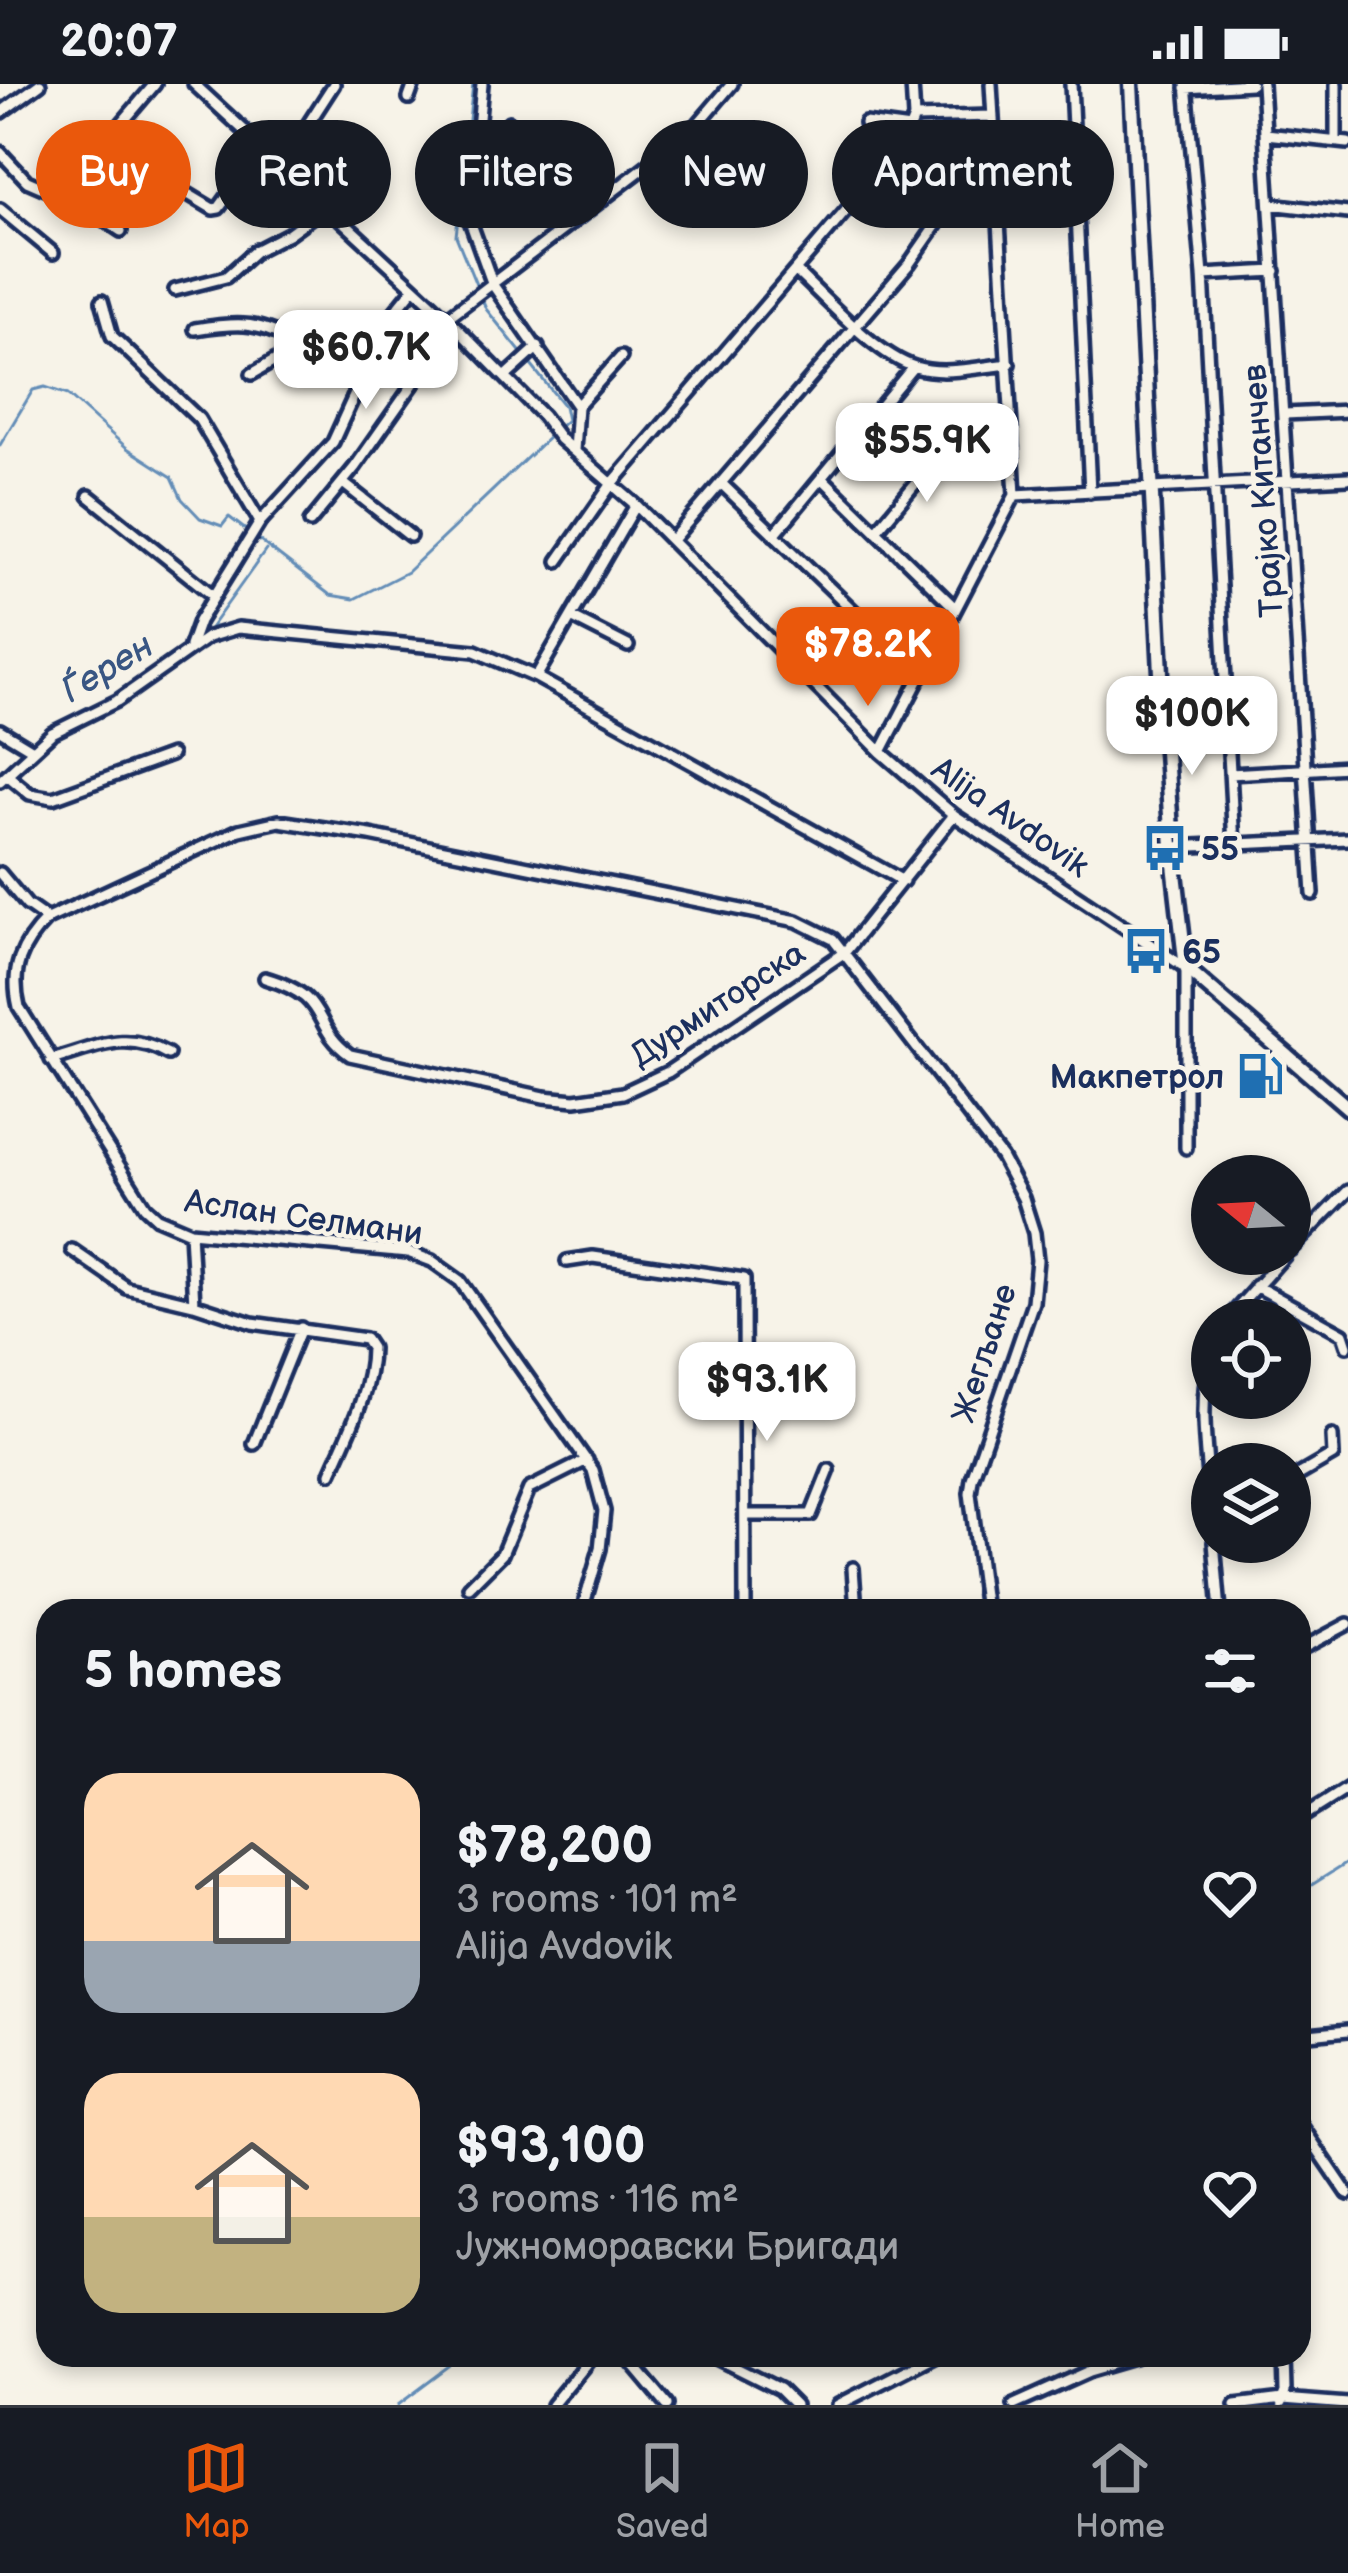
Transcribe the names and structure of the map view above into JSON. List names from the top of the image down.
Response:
{
  "streets": {
    "street": [
      "Трајко Китанчев",
      "Alija Avdovik",
      "Дурмиторска",
      "Аслан Селмани",
      "Жегљане"
    ]
  },
  "crossings": [
    ["Alija Avdovik", "Дурмиторска"],
    ["Дурмиторска", "Жегљане"]
  ],
  "water": ["Ѓерен"],
  "places": {
    "bus stop": ["55", "65"],
    "fuel station": ["Макпетрол"]
  },
  "north": "left",
  "page": {
    "status": "20:07",
    "chip": [
      "Buy",
      "Rent",
      "Filters",
      "New",
      "Apartment"
    ],
    "price": [
      "$60.7K",
      "$55.9K",
      "$78.2K",
      "$100K",
      "$93.1K"
    ],
    "heading": "5 homes",
    "list": [
      {
        "name": "$78,200",
        "note": "3 rooms · 101 m² · Alija Avdovik"
      },
      {
        "name": "$93,100",
        "note": "3 rooms · 116 m² · Јужноморавски Бригади"
      }
    ],
    "tabs": ["Map", "Saved", "Home"]
  }
}
